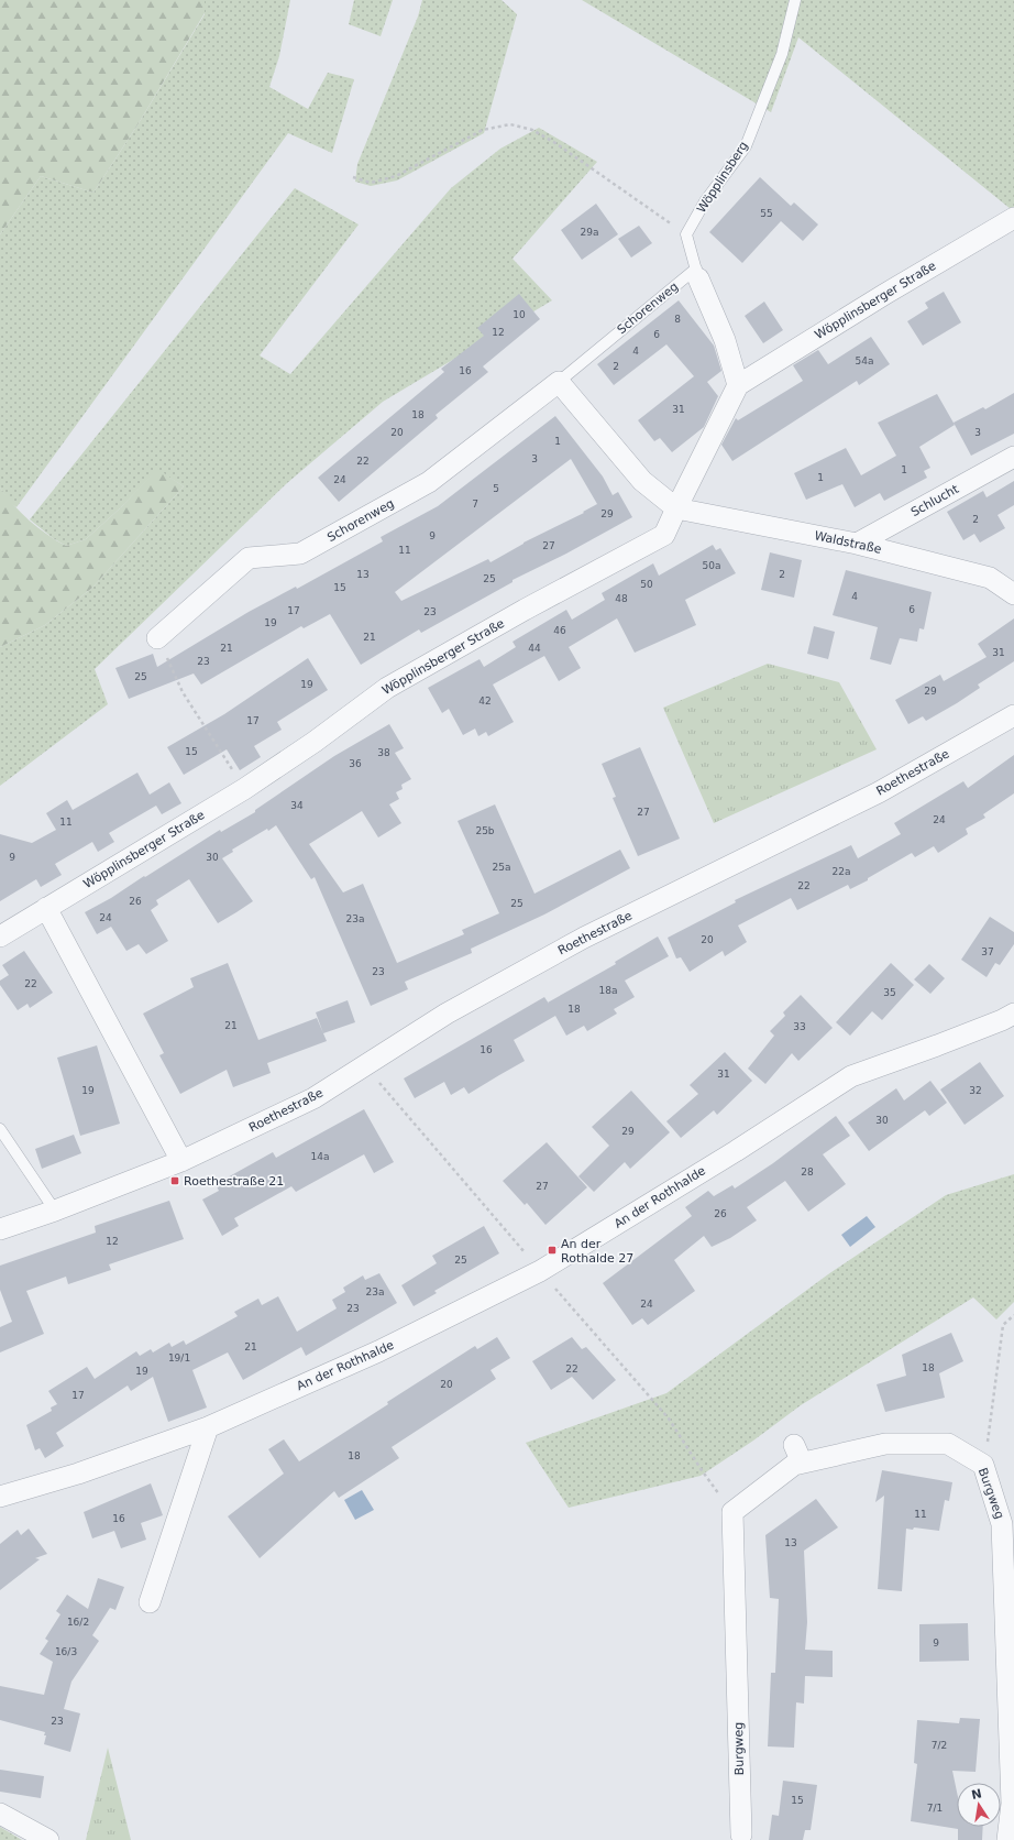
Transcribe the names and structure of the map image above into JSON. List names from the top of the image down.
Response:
{
  "streets": {
    "street": [
      "Wöpplinsberger Straße",
      "Schorenweg",
      "Schlucht",
      "Waldstraße",
      "Roethestraße",
      "An der Rothhalde",
      "Burgweg"
    ],
    "lane": ["Wöpplinsberg"]
  },
  "crossings": [
    ["Wöpplinsberger Straße", "Waldstraße"],
    ["Schlucht", "Waldstraße"]
  ],
  "places": {
    "transit": ["Roethestraße 21", "An der Rothalde 27"]
  },
  "house_numbers": [
    "55",
    "29a",
    "10",
    "8",
    "12",
    "6",
    "4",
    "54a",
    "2",
    "16",
    "31",
    "18",
    "20",
    "3",
    "1",
    "3",
    "22",
    "1",
    "1",
    "24",
    "5",
    "7",
    "29",
    "2",
    "9",
    "27",
    "11",
    "50a",
    "13",
    "2",
    "25",
    "50",
    "15",
    "4",
    "48",
    "6",
    "17",
    "23",
    "19",
    "46",
    "21",
    "21",
    "44",
    "31",
    "23",
    "25",
    "19",
    "29",
    "42",
    "17",
    "15",
    "38",
    "36",
    "34",
    "27",
    "24",
    "11",
    "25b",
    "9",
    "30",
    "25a",
    "22a",
    "22",
    "26",
    "25",
    "24",
    "23a",
    "20",
    "37",
    "23",
    "22",
    "18a",
    "35",
    "18",
    "21",
    "33",
    "16",
    "31",
    "19",
    "32",
    "30",
    "29",
    "14a",
    "28",
    "27",
    "26",
    "12",
    "25",
    "23a",
    "24",
    "23",
    "21",
    "19/1",
    "18",
    "22",
    "19",
    "20",
    "17",
    "18",
    "11",
    "16",
    "13",
    "16/2",
    "9",
    "16/3",
    "23",
    "7/2",
    "15",
    "7/1"
  ],
  "north": "top"
}
